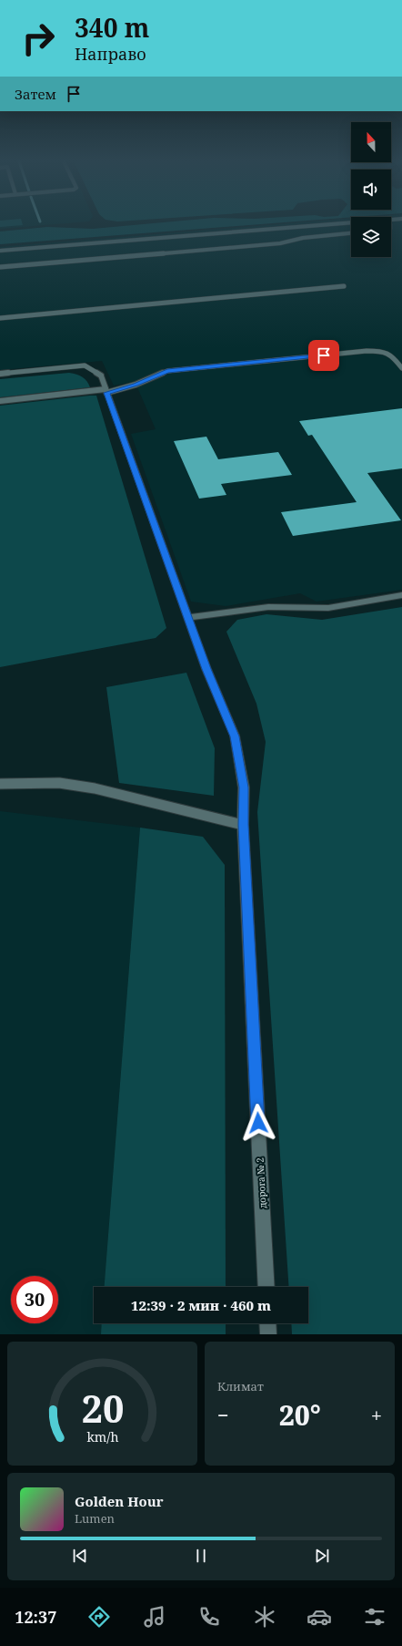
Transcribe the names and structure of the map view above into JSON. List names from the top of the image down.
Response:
{
  "streets": {
    "street": ["дорога № 2"]
  },
  "north": "top",
  "page": {
    "turn": ["340 m", "Направо"],
    "then": "Затем",
    "limit": "30",
    "trip": "12:39 · 2 мин · 460 m",
    "tile": "Климат",
    "heat": ["−", "20°", "+"],
    "song": ["Golden Hour", "Lumen"],
    "tabs": "12:37",
    "gauge": ["20", "km/h"]
  }
}
